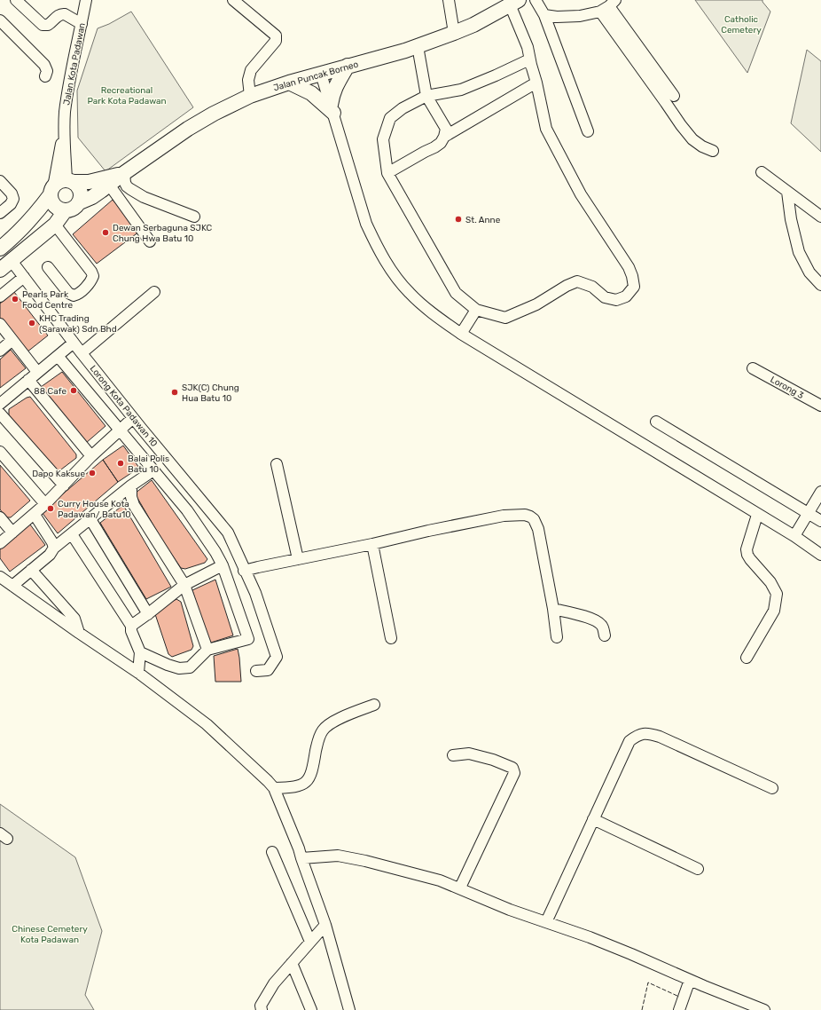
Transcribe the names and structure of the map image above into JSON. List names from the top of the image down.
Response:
{
  "streets": {
    "main road": ["Jalan Puncak Borneo"],
    "street": ["Jalan Kota Padawan", "Lorong 3", "Lorong Kota Padawan 10"]
  },
  "parks": ["Catholic Cemetery", "Recreational Park Kota Padawan", "Chinese Cemetery Kota Padawan"],
  "places": [
    "St. Anne",
    "Dewan Serbaguna SJKC Chung Hwa Batu 10",
    "Pearls Park Food Centre",
    "KHC Trading (Sarawak) Sdn Bhd",
    "88 Cafe",
    "SJK(C) Chung Hua Batu 10",
    "Balai Polis Batu 10",
    "Dapo Kaksue",
    "Curry House Kota Padawan/ Batu10"
  ]
}
